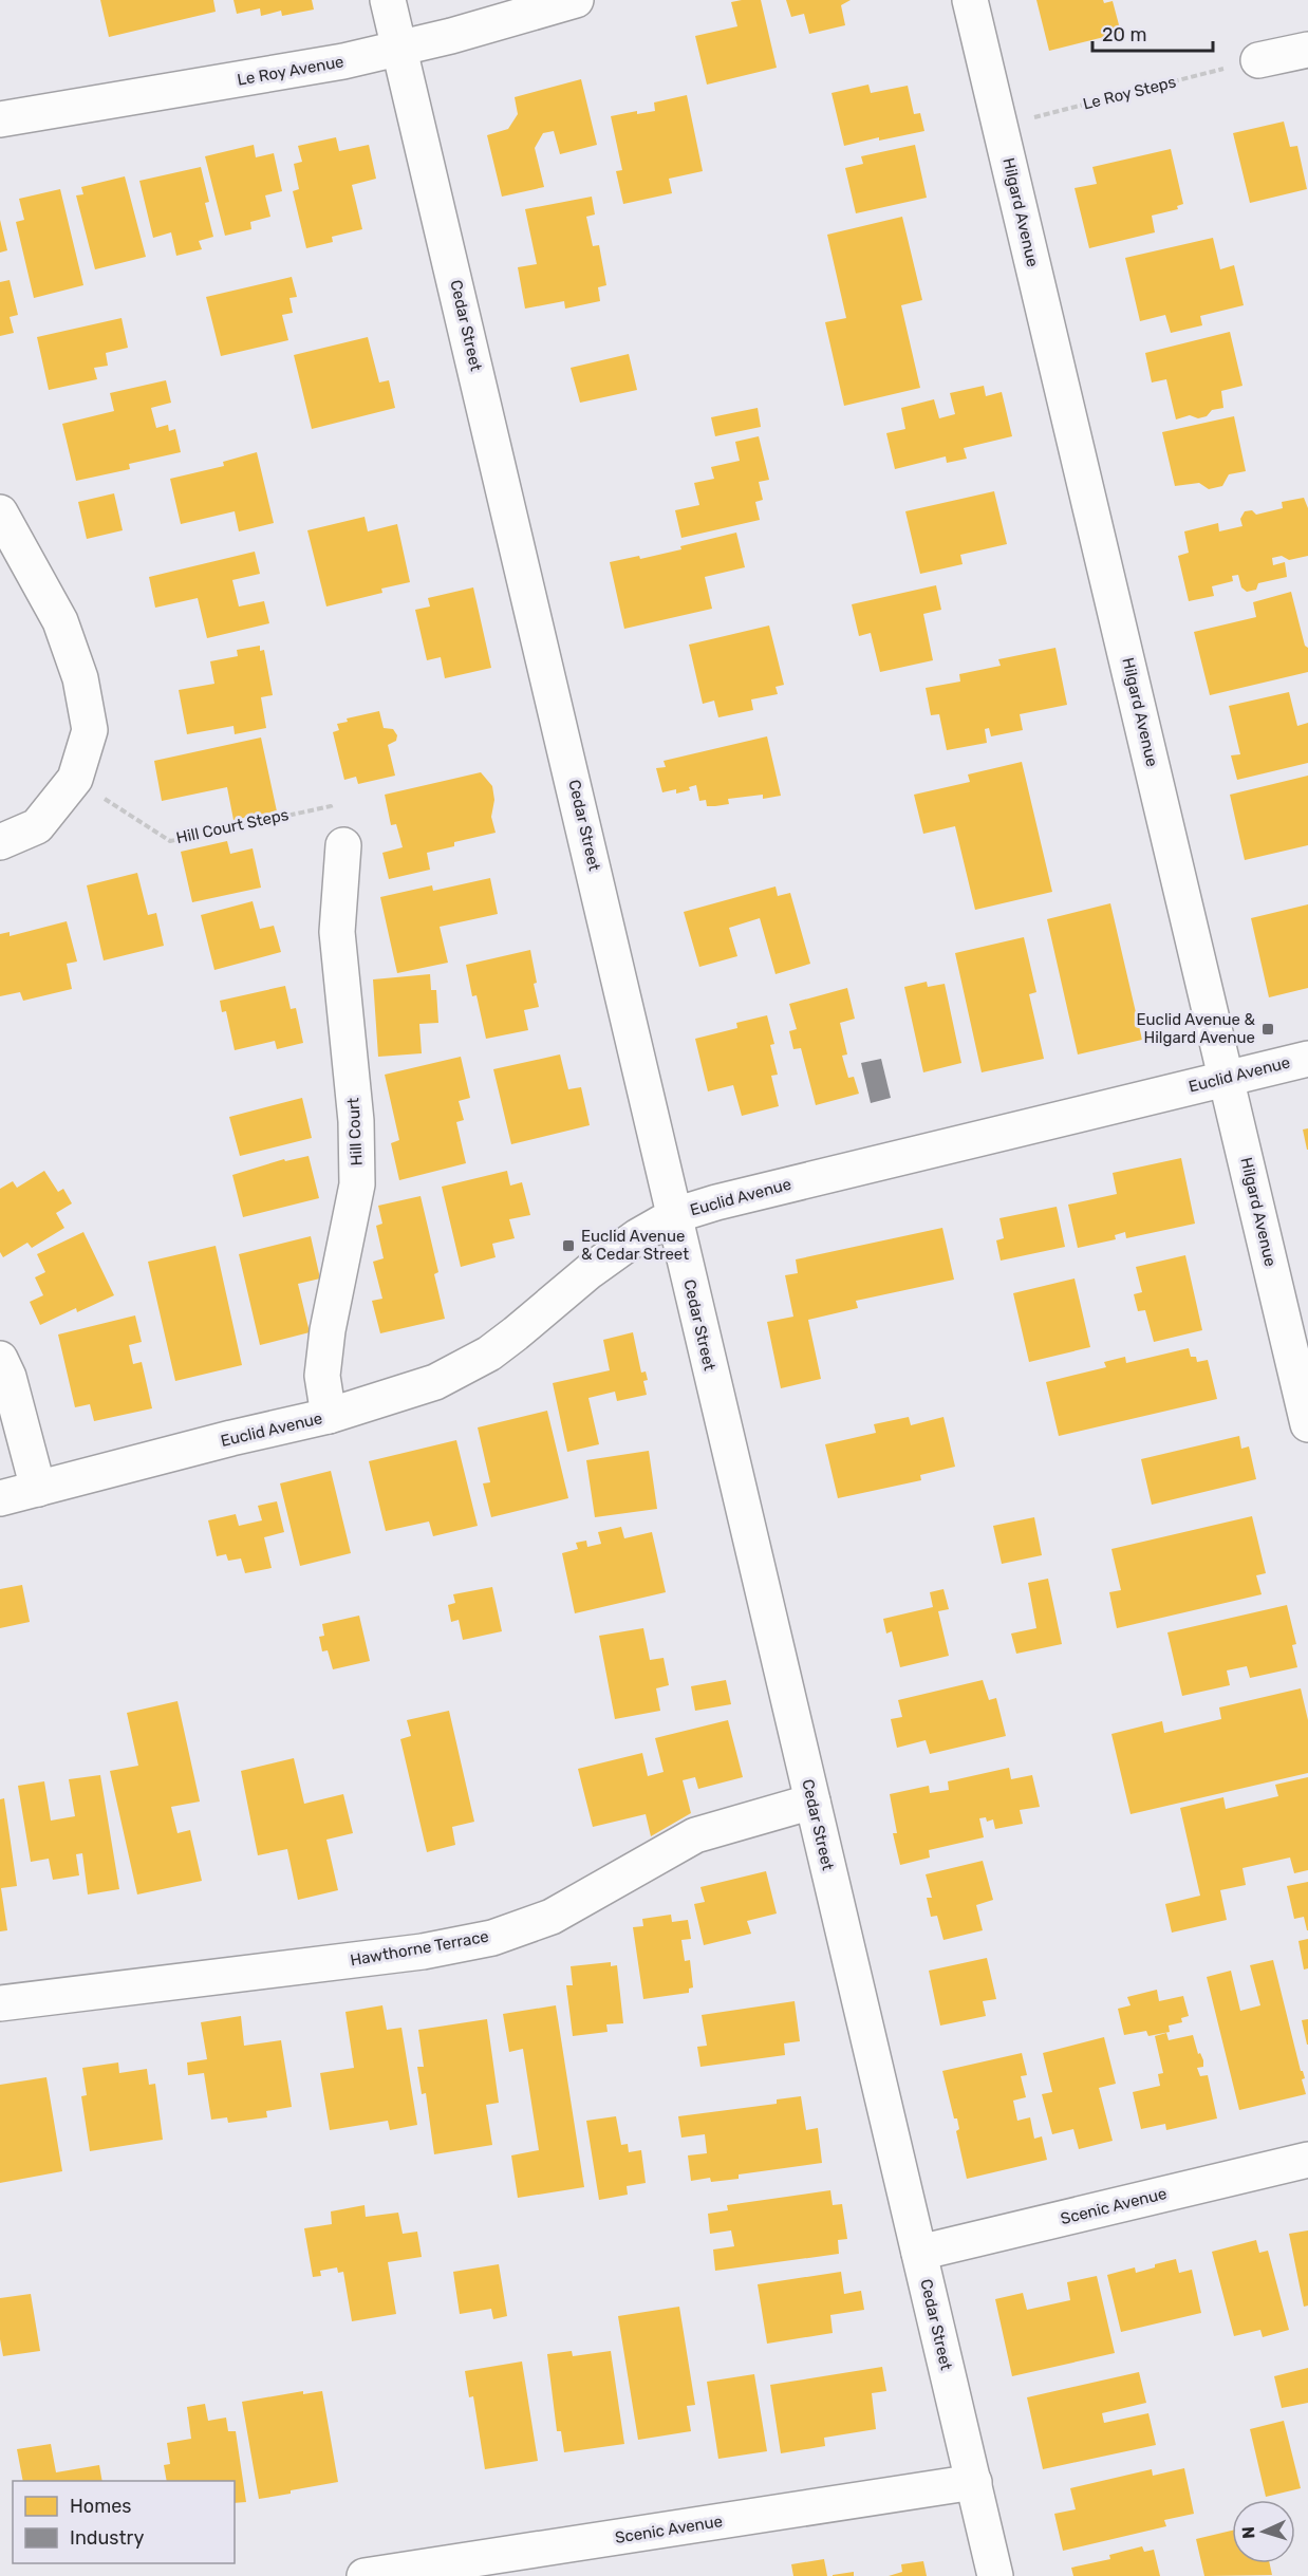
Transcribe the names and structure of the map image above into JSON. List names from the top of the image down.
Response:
{
  "streets": {
    "street": [
      "Le Roy Avenue",
      "Hilgard Avenue",
      "Cedar Street",
      "Euclid Avenue",
      "Hill Court",
      "Hawthorne Terrace",
      "Scenic Avenue"
    ],
    "path": ["Le Roy Steps", "Hill Court Steps"]
  },
  "crossings": [
    ["Le Roy Avenue", "Cedar Street"],
    ["Le Roy Steps", "Hilgard Avenue"],
    ["Hilgard Avenue", "Euclid Avenue"],
    ["Cedar Street", "Euclid Avenue"],
    ["Cedar Street", "Hawthorne Terrace"],
    ["Cedar Street", "Scenic Avenue"],
    ["Euclid Avenue", "Hill Court"]
  ],
  "places": {
    "transit": ["Euclid Avenue & Hilgard Avenue", "Euclid Avenue & Cedar Street"]
  },
  "legend": ["Homes", "Industry"],
  "scale_bar": "20 m",
  "north": "left"
}
